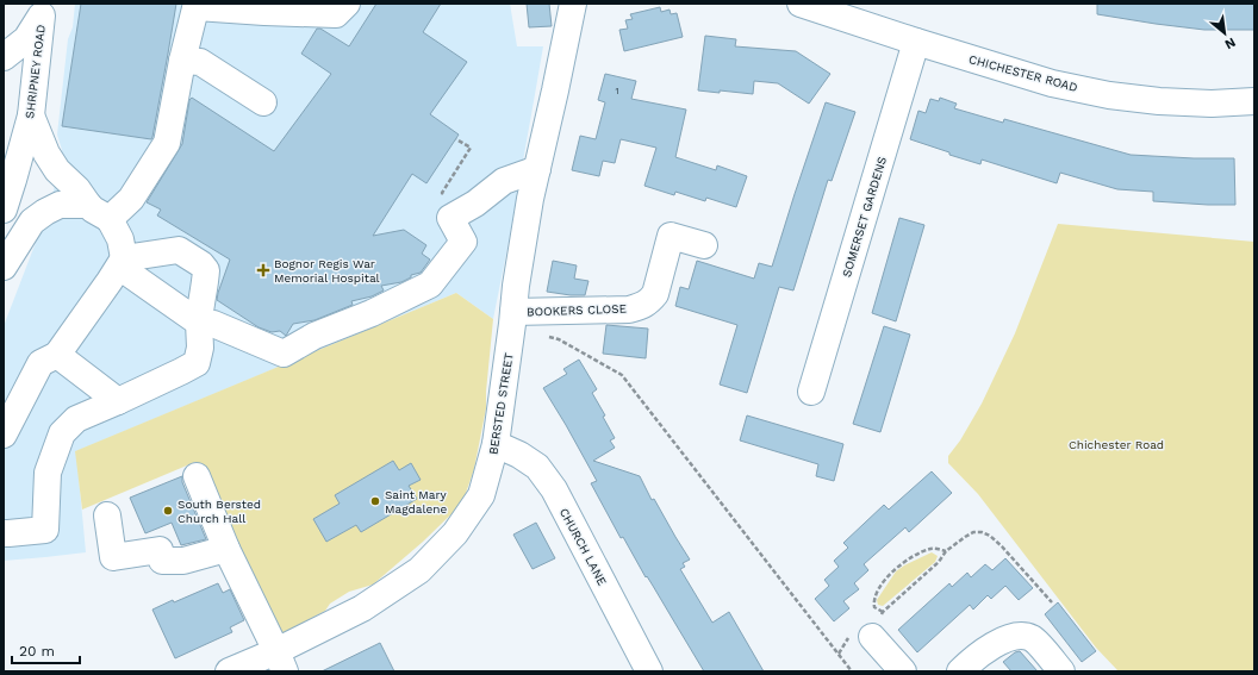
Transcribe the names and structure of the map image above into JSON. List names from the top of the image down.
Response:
{
  "streets": {
    "street": [
      "SHRIPNEY ROAD",
      "CHICHESTER ROAD",
      "SOMERSET GARDENS",
      "BOOKERS CLOSE",
      "BERSTED STREET",
      "CHURCH LANE"
    ]
  },
  "crossings": [
    ["CHICHESTER ROAD", "SOMERSET GARDENS"],
    ["BOOKERS CLOSE", "BERSTED STREET"],
    ["BERSTED STREET", "CHURCH LANE"]
  ],
  "parks": ["Chichester Road"],
  "places": {
    "health": ["Bognor Regis War Memorial Hospital"],
    "other": ["Saint Mary Magdalene", "South Bersted Church Hall"]
  },
  "house_numbers": ["1"],
  "scale_bar": "20 m",
  "north": "bottom right"
}
